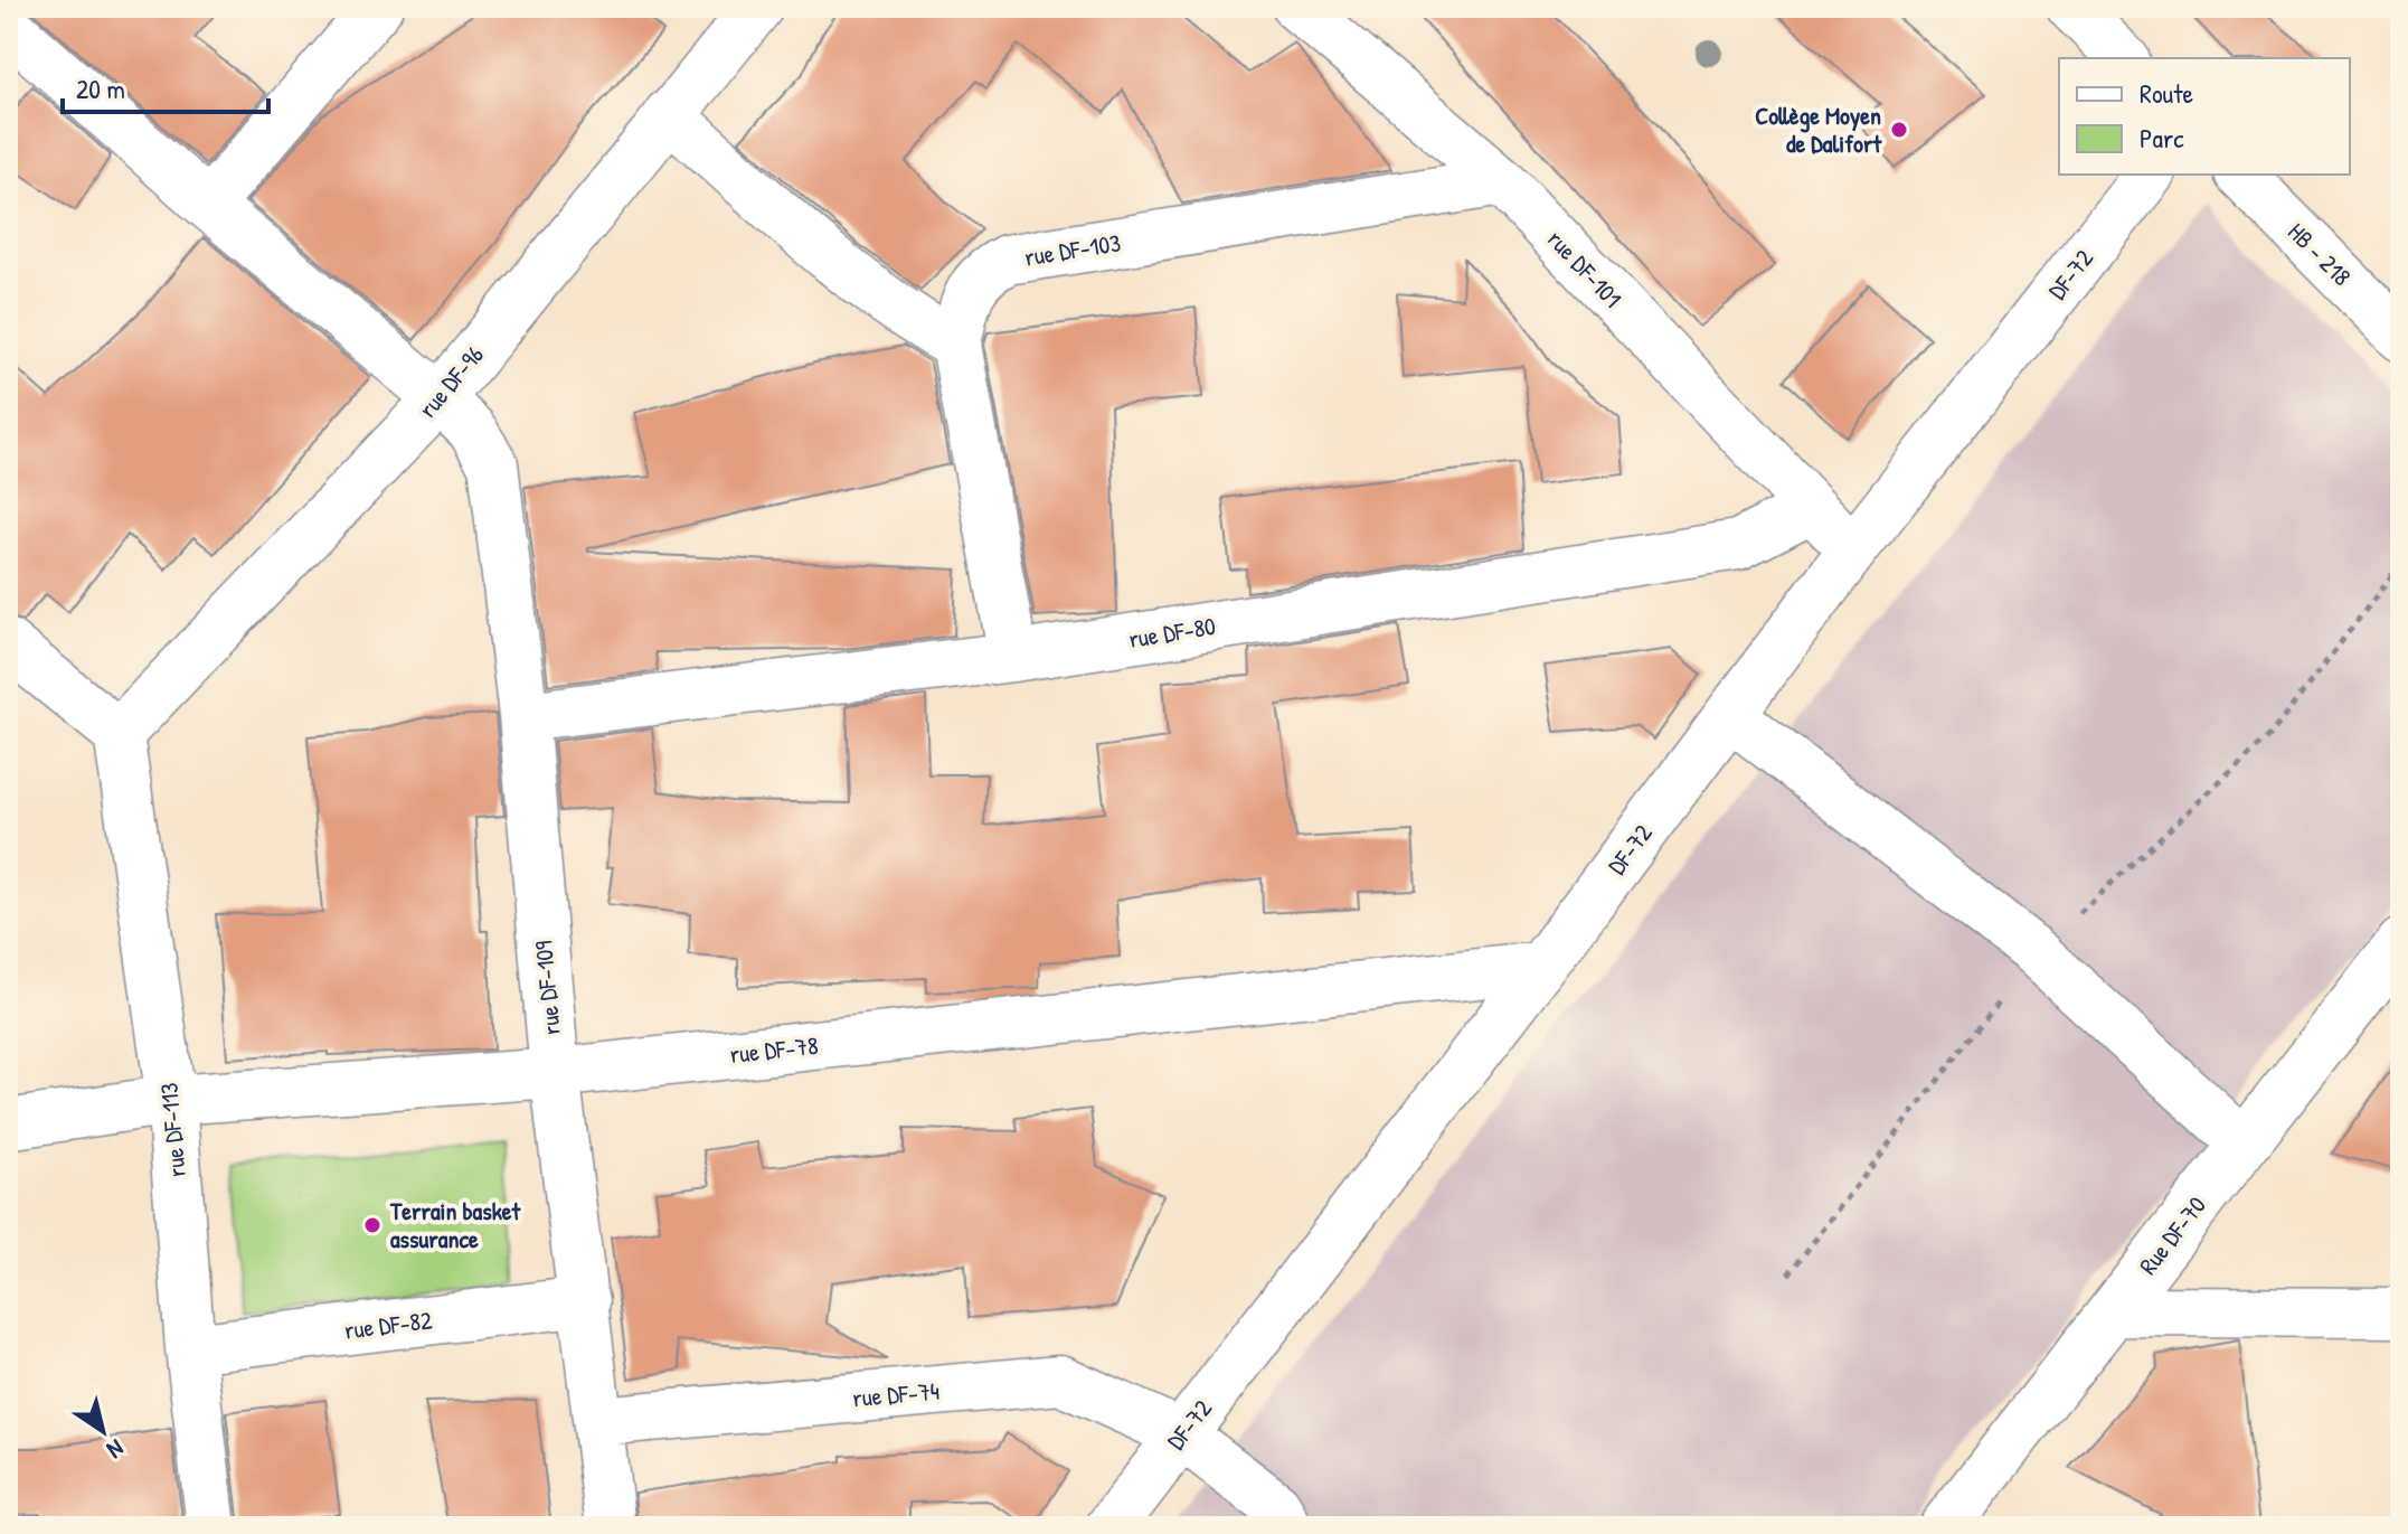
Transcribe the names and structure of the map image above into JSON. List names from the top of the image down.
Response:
{
  "streets": {
    "street": [
      "rue DF-103",
      "HB - 218",
      "rue DF-101",
      "DF-72",
      "rue DF-96",
      "rue DF-80",
      "rue DF-109",
      "rue DF-78",
      "rue DF-113",
      "Rue DF-70",
      "rue DF-82",
      "rue DF-74"
    ]
  },
  "crossings": [
    ["rue DF-103", "rue DF-101"],
    ["rue DF-103", "rue DF-80"],
    ["rue DF-101", "DF-72"],
    ["rue DF-101", "rue DF-80"],
    ["DF-72", "rue DF-78"],
    ["DF-72", "rue DF-74"],
    ["rue DF-96", "rue DF-109"],
    ["rue DF-96", "rue DF-113"],
    ["rue DF-80", "rue DF-109"],
    ["rue DF-109", "rue DF-78"],
    ["rue DF-109", "rue DF-82"],
    ["rue DF-109", "rue DF-74"],
    ["rue DF-78", "rue DF-113"],
    ["rue DF-113", "rue DF-82"]
  ],
  "places": ["Collège Moyen de Dalifort", "Terrain basket assurance"],
  "legend": ["Route", "Parc"],
  "scale_bar": "20 m",
  "north": "bottom right"
}
